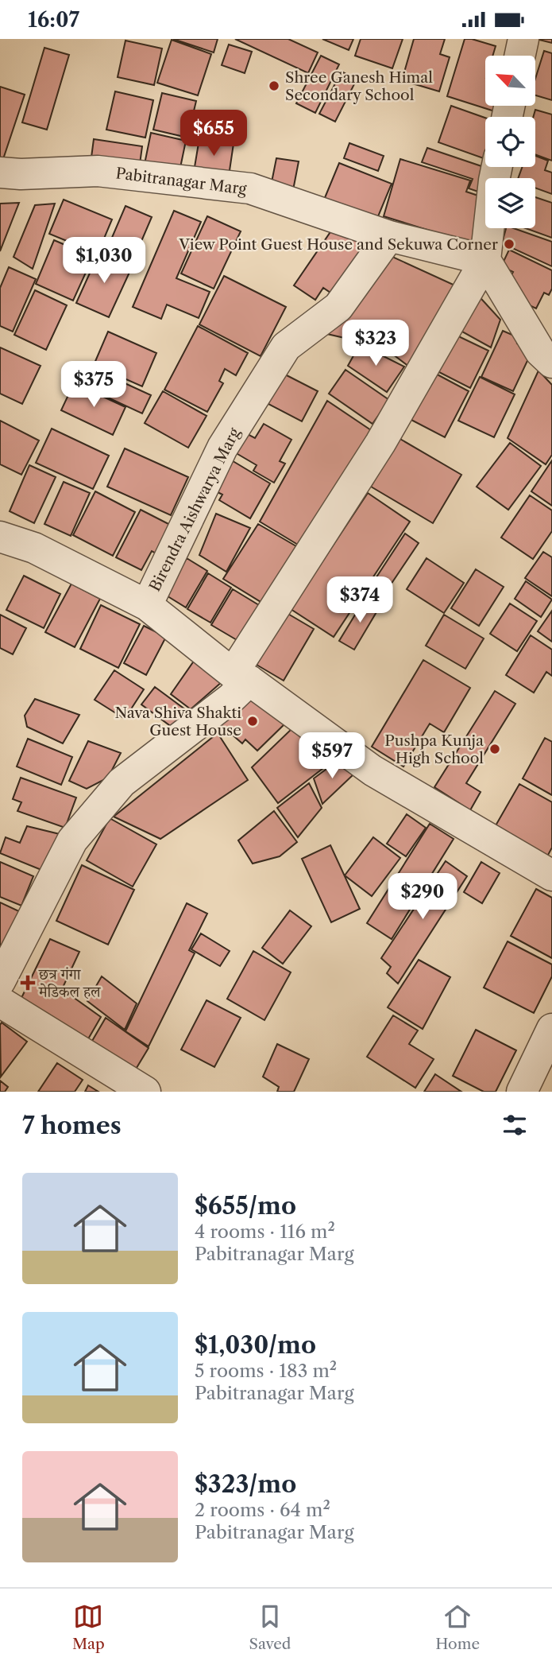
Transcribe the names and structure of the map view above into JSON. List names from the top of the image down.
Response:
{
  "streets": {
    "street": ["Pabitranagar Marg", "Birendra Aishwarya Marg"]
  },
  "crossings": [
    ["Pabitranagar Marg", "Birendra Aishwarya Marg"]
  ],
  "places": {
    "other": [
      "Shree Ganesh Himal Secondary School",
      "View Point Guest House and Sekuwa Corner",
      "Nava Shiva Shakti Guest House",
      "Pushpa Kunja High School"
    ],
    "health": ["छत्र गंगा मेडिकल हल"]
  },
  "north": "top left",
  "page": {
    "status": "16:07",
    "price": [
      "$655",
      "$1,030",
      "$323",
      "$375",
      "$374",
      "$597",
      "$290"
    ],
    "heading": "7 homes",
    "list": [
      {
        "name": "$655/mo",
        "note": "4 rooms · 116 m² · Pabitranagar Marg"
      },
      {
        "name": "$1,030/mo",
        "note": "5 rooms · 183 m² · Pabitranagar Marg"
      },
      {
        "name": "$323/mo",
        "note": "2 rooms · 64 m² · Pabitranagar Marg"
      }
    ],
    "tabs": ["Map", "Saved", "Home"]
  }
}
